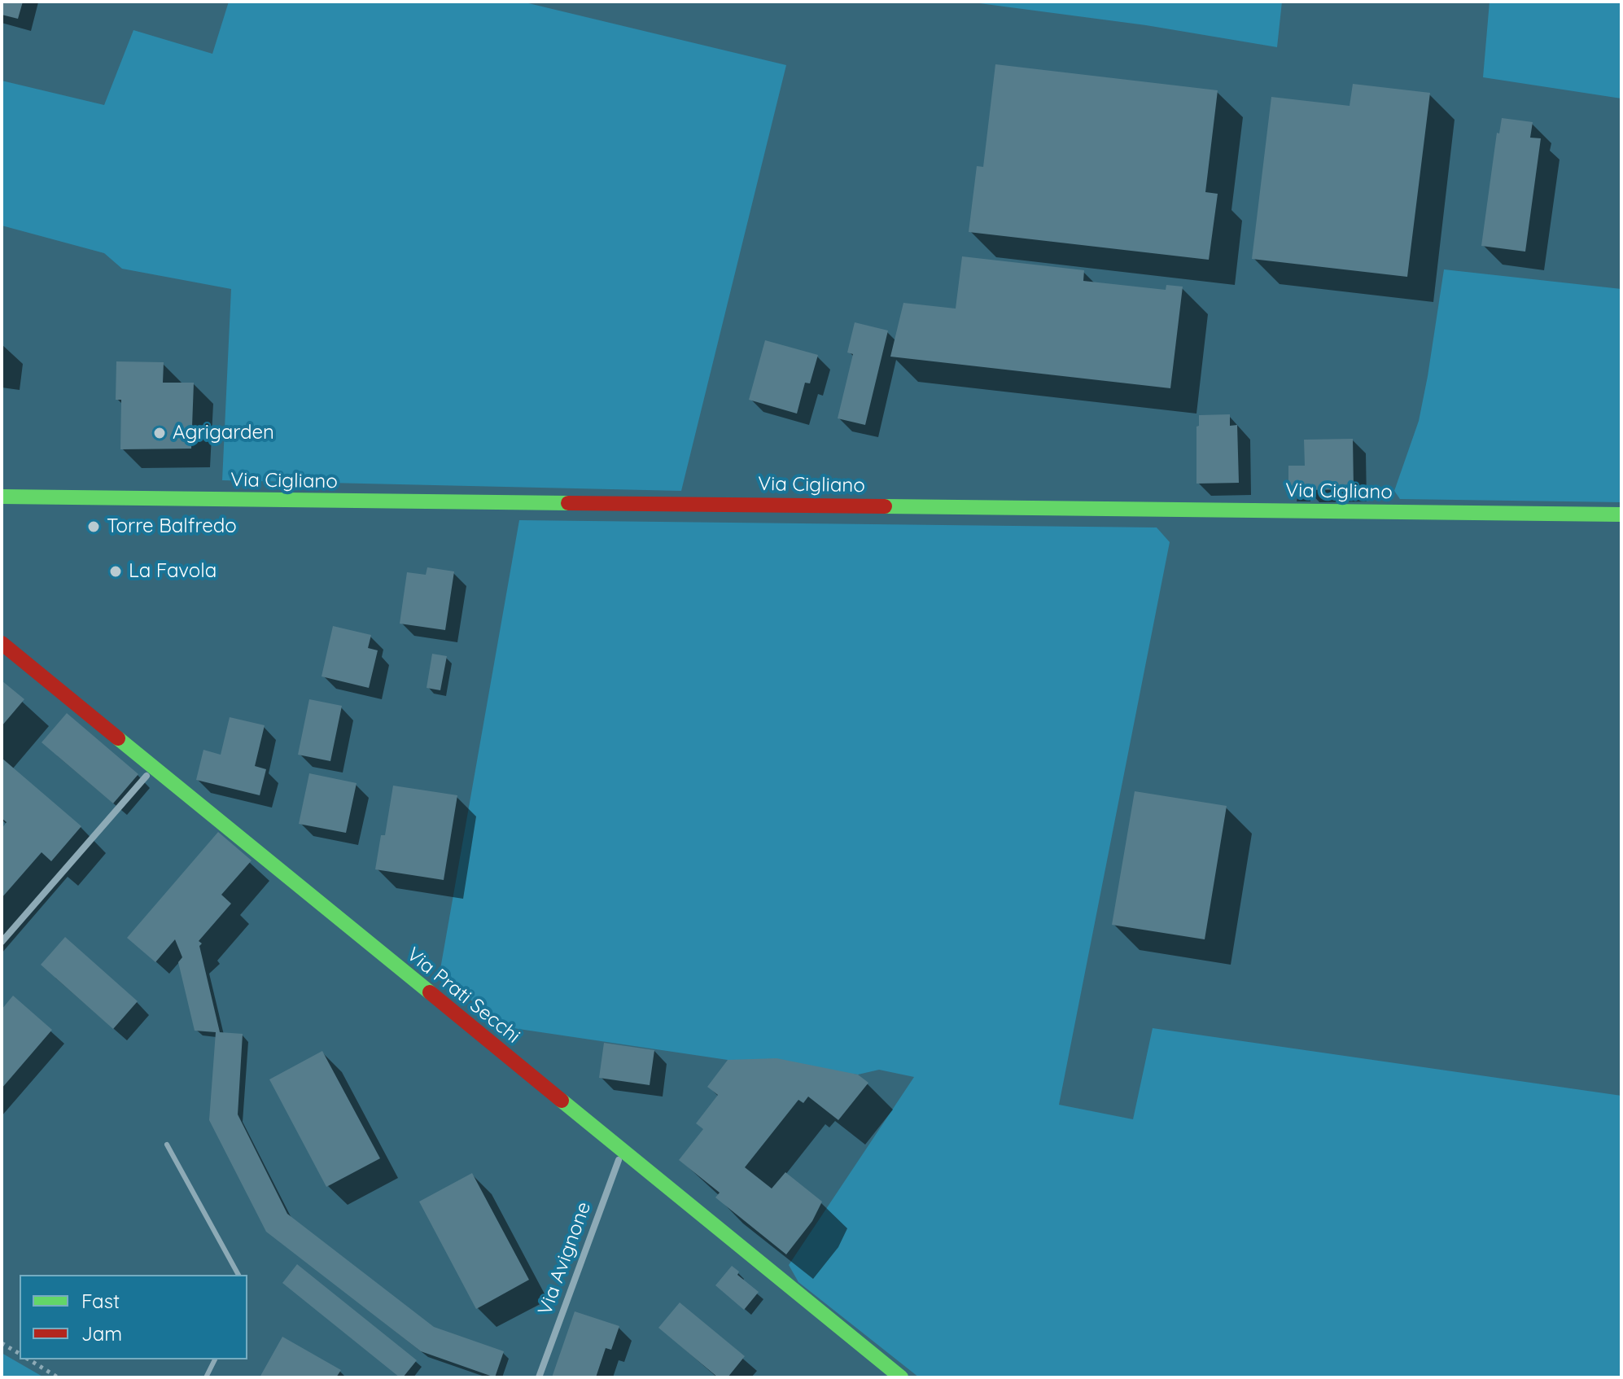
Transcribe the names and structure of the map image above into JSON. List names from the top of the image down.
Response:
{
  "streets": {
    "main road": ["Via Cigliano", "Via Prati Secchi"],
    "street": ["Via Avignone"]
  },
  "crossings": [
    ["Via Prati Secchi", "Via Avignone"]
  ],
  "places": ["Agrigarden", "Torre Balfredo", "La Favola"],
  "legend": ["Fast", "Jam"]
}
